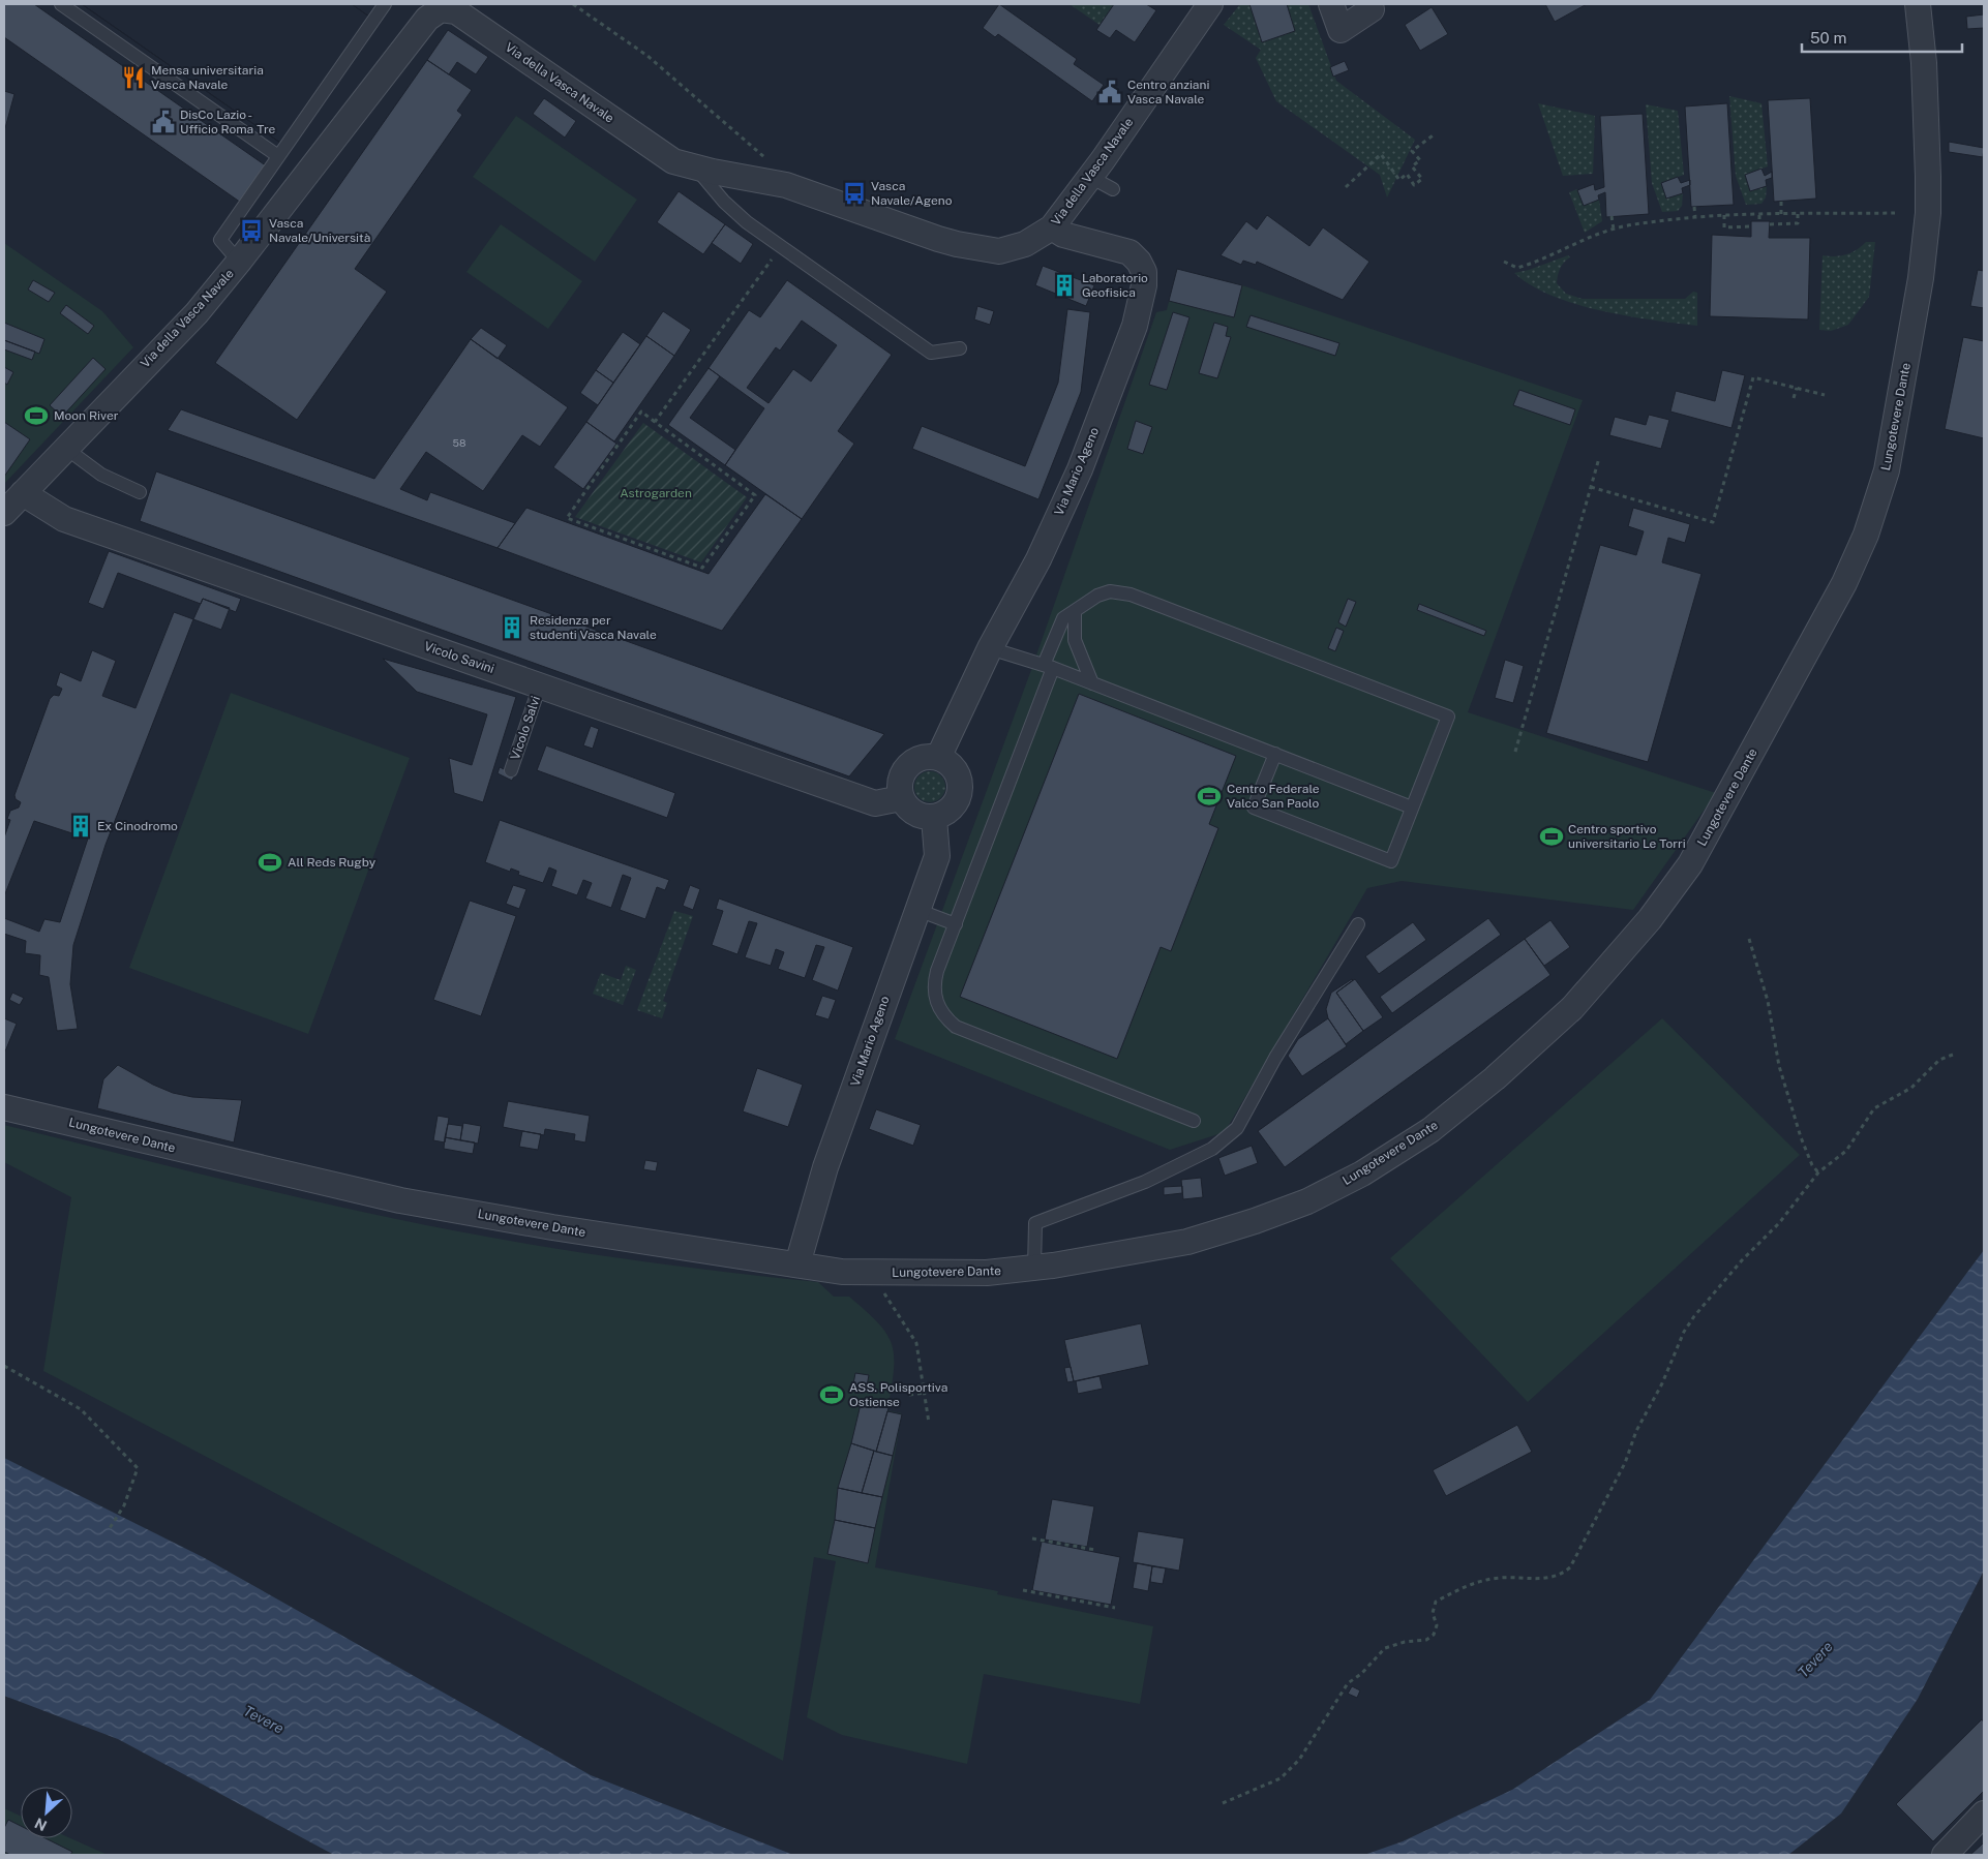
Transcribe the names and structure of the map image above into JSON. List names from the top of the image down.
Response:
{
  "streets": {
    "street": [
      "Via della Vasca Navale",
      "Lungotevere Dante",
      "Via Mario Ageno",
      "Vicolo Savini"
    ],
    "lane": ["Vicolo Salvi"]
  },
  "crossings": [
    ["Via della Vasca Navale", "Via Mario Ageno"],
    ["Via della Vasca Navale", "Vicolo Savini"],
    ["Lungotevere Dante", "Via Mario Ageno"],
    ["Via Mario Ageno", "Vicolo Savini"],
    ["Vicolo Savini", "Vicolo Salvi"]
  ],
  "water": ["Tevere"],
  "parks": ["Astrogarden"],
  "places": {
    "restaurant": ["Mensa universitaria Vasca Navale"],
    "public building": ["Centro anziani Vasca Navale", "DisCo Lazio - Ufficio Roma Tre"],
    "bus stop": ["Vasca Navale/Ageno", "Vasca Navale/Università"],
    "building": ["Laboratorio Geofisica", "Residenza per studenti Vasca Navale", "Ex Cinodromo"],
    "sports": [
      "Moon River",
      "Centro Federale Valco San Paolo",
      "Centro sportivo universitario Le Torri",
      "All Reds Rugby",
      "ASS. Polisportiva Ostiense"
    ]
  },
  "house_numbers": ["58"],
  "scale_bar": "50 m",
  "north": "bottom left"
}
